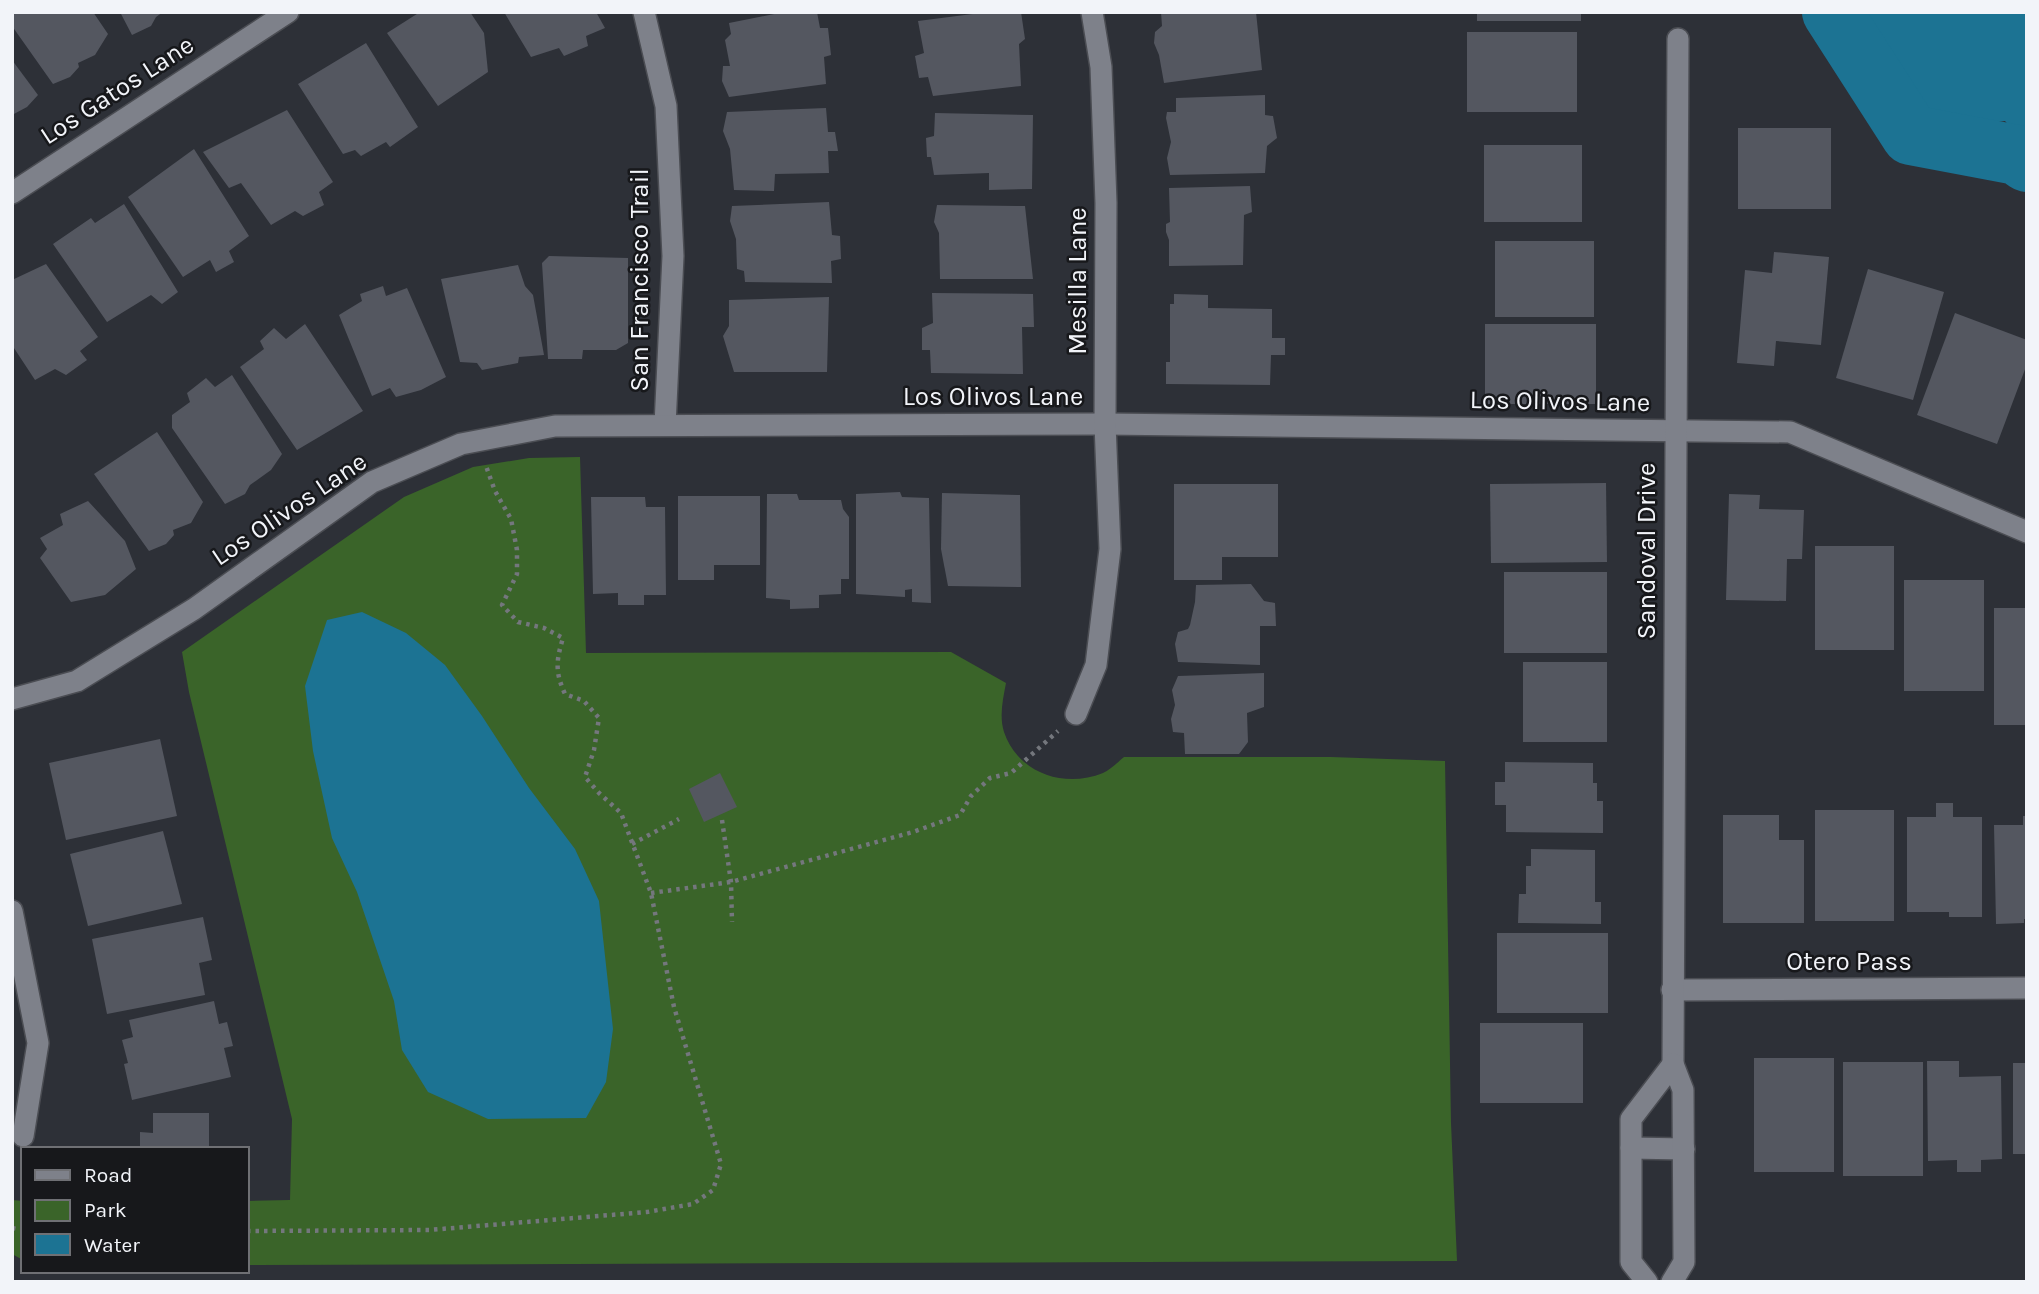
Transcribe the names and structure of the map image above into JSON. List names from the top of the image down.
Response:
{
  "streets": {
    "street": [
      "Los Gatos Lane",
      "San Francisco Trail",
      "Mesilla Lane",
      "Los Olivos Lane",
      "Sandoval Drive",
      "Otero Pass"
    ]
  },
  "crossings": [
    ["San Francisco Trail", "Los Olivos Lane"],
    ["Mesilla Lane", "Los Olivos Lane"],
    ["Los Olivos Lane", "Sandoval Drive"],
    ["Sandoval Drive", "Otero Pass"]
  ],
  "legend": ["Road", "Park", "Water"]
}
